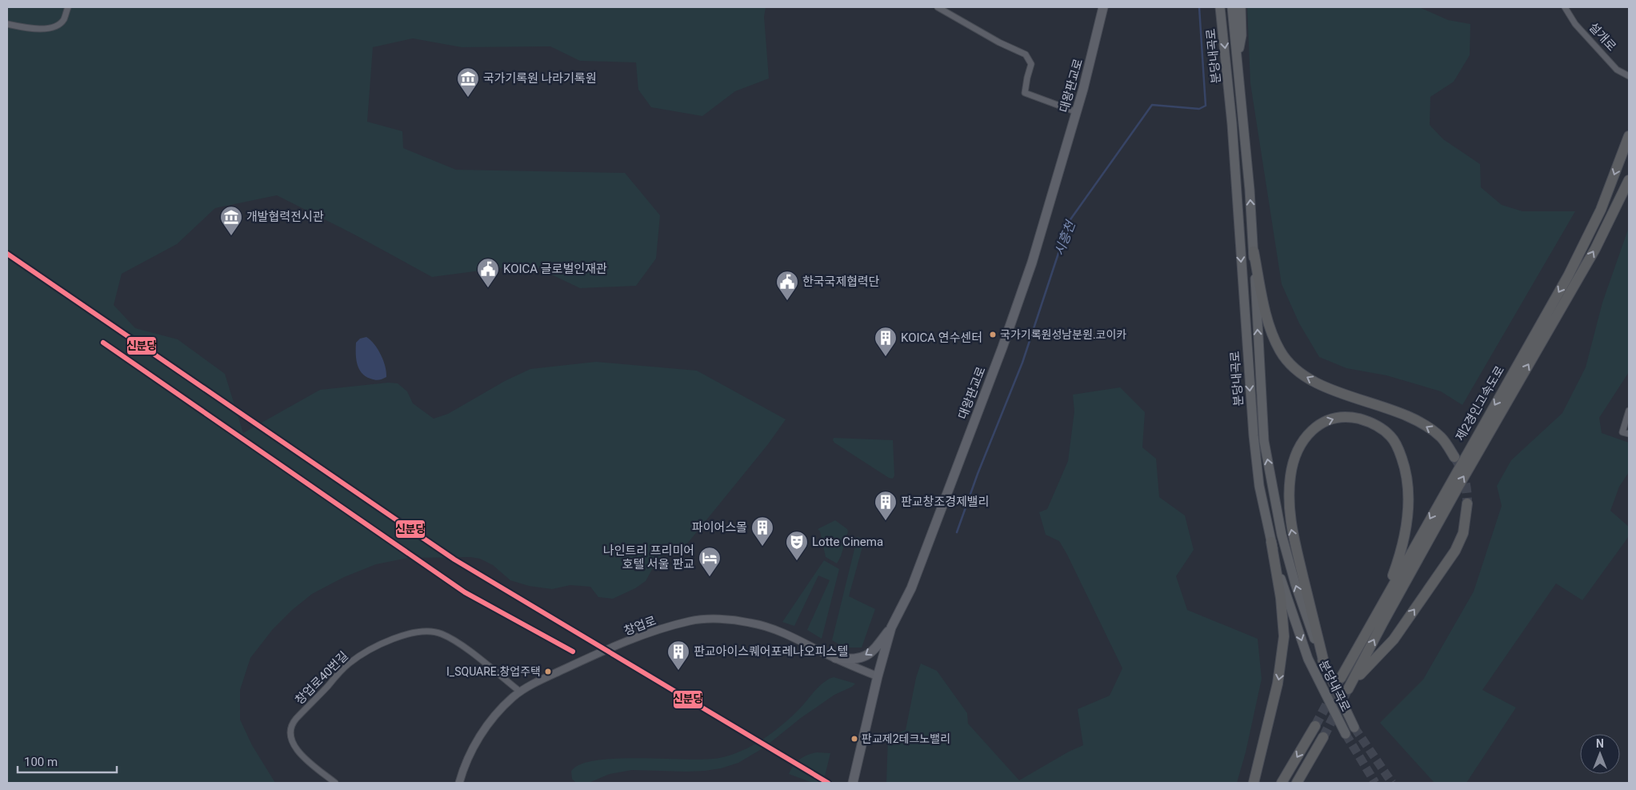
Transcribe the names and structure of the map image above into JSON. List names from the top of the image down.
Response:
{
  "streets": {
    "highway": ["분당내곡로", "제2경인고속도로"],
    "main road": ["대왕판교로"],
    "street": ["설개로", "창업로", "창업로40번길"]
  },
  "crossings": [
    ["대왕판교로", "창업로"],
    ["창업로", "창업로40번길"]
  ],
  "one_way": ["제2경인고속도로"],
  "water": ["시흥천"],
  "places": {
    "museum": ["국가기록원 나라기록원", "개발협력전시관"],
    "public building": ["KOICA 글로벌인재관", "한국국제협력단"],
    "other": ["국가기록원성남분원.코이카", "I_SQUARE.창업주택", "판교제2테크노밸리"],
    "building": [
      "KOICA 연수센터",
      "판교창조경제밸리",
      "파이어스몰",
      "판교아이스퀘어포레나오피스텔"
    ],
    "theatre": ["Lotte Cinema"],
    "hotel": ["나인트리 프리미어 호텔 서울 판교"]
  },
  "lines": ["transit line 신분당"],
  "scale_bar": "100 m",
  "north": "top"
}
